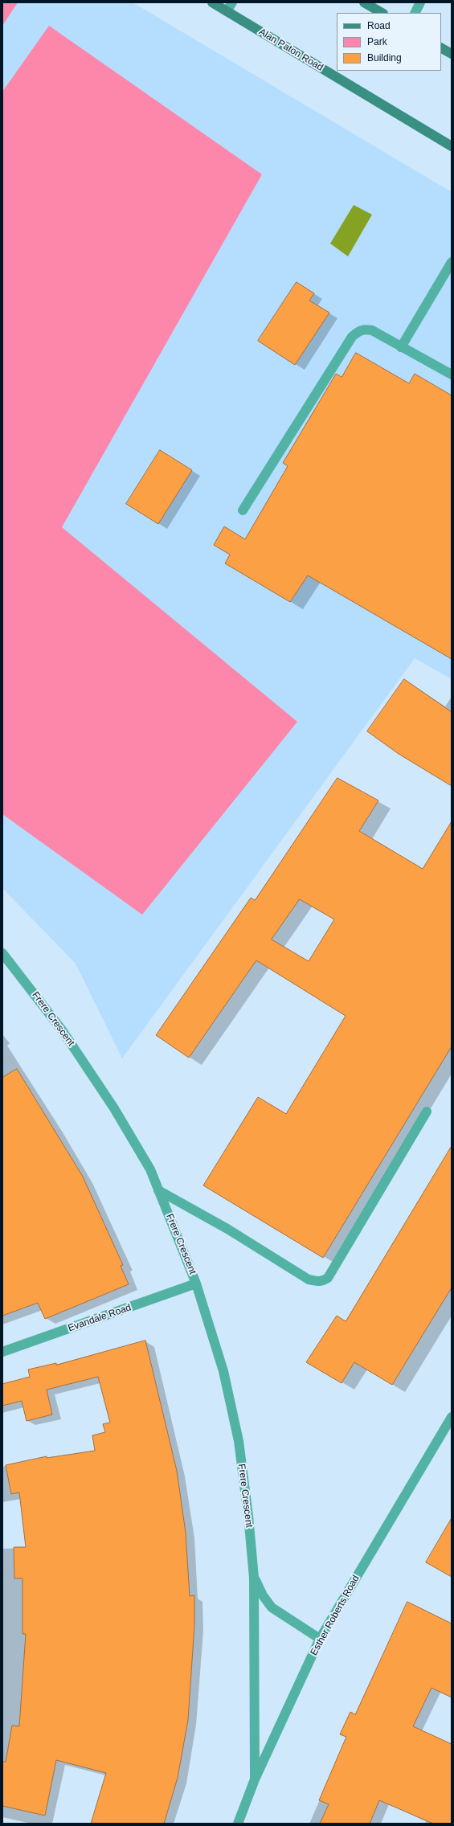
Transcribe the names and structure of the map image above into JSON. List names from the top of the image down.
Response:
{
  "streets": {
    "street": [
      "Alan Paton Road",
      "Frere Crescent",
      "Evandale Road",
      "Esther Roberts Road"
    ]
  },
  "crossings": [
    ["Frere Crescent", "Evandale Road"],
    ["Frere Crescent", "Esther Roberts Road"]
  ],
  "legend": ["Road", "Park", "Building"]
}
